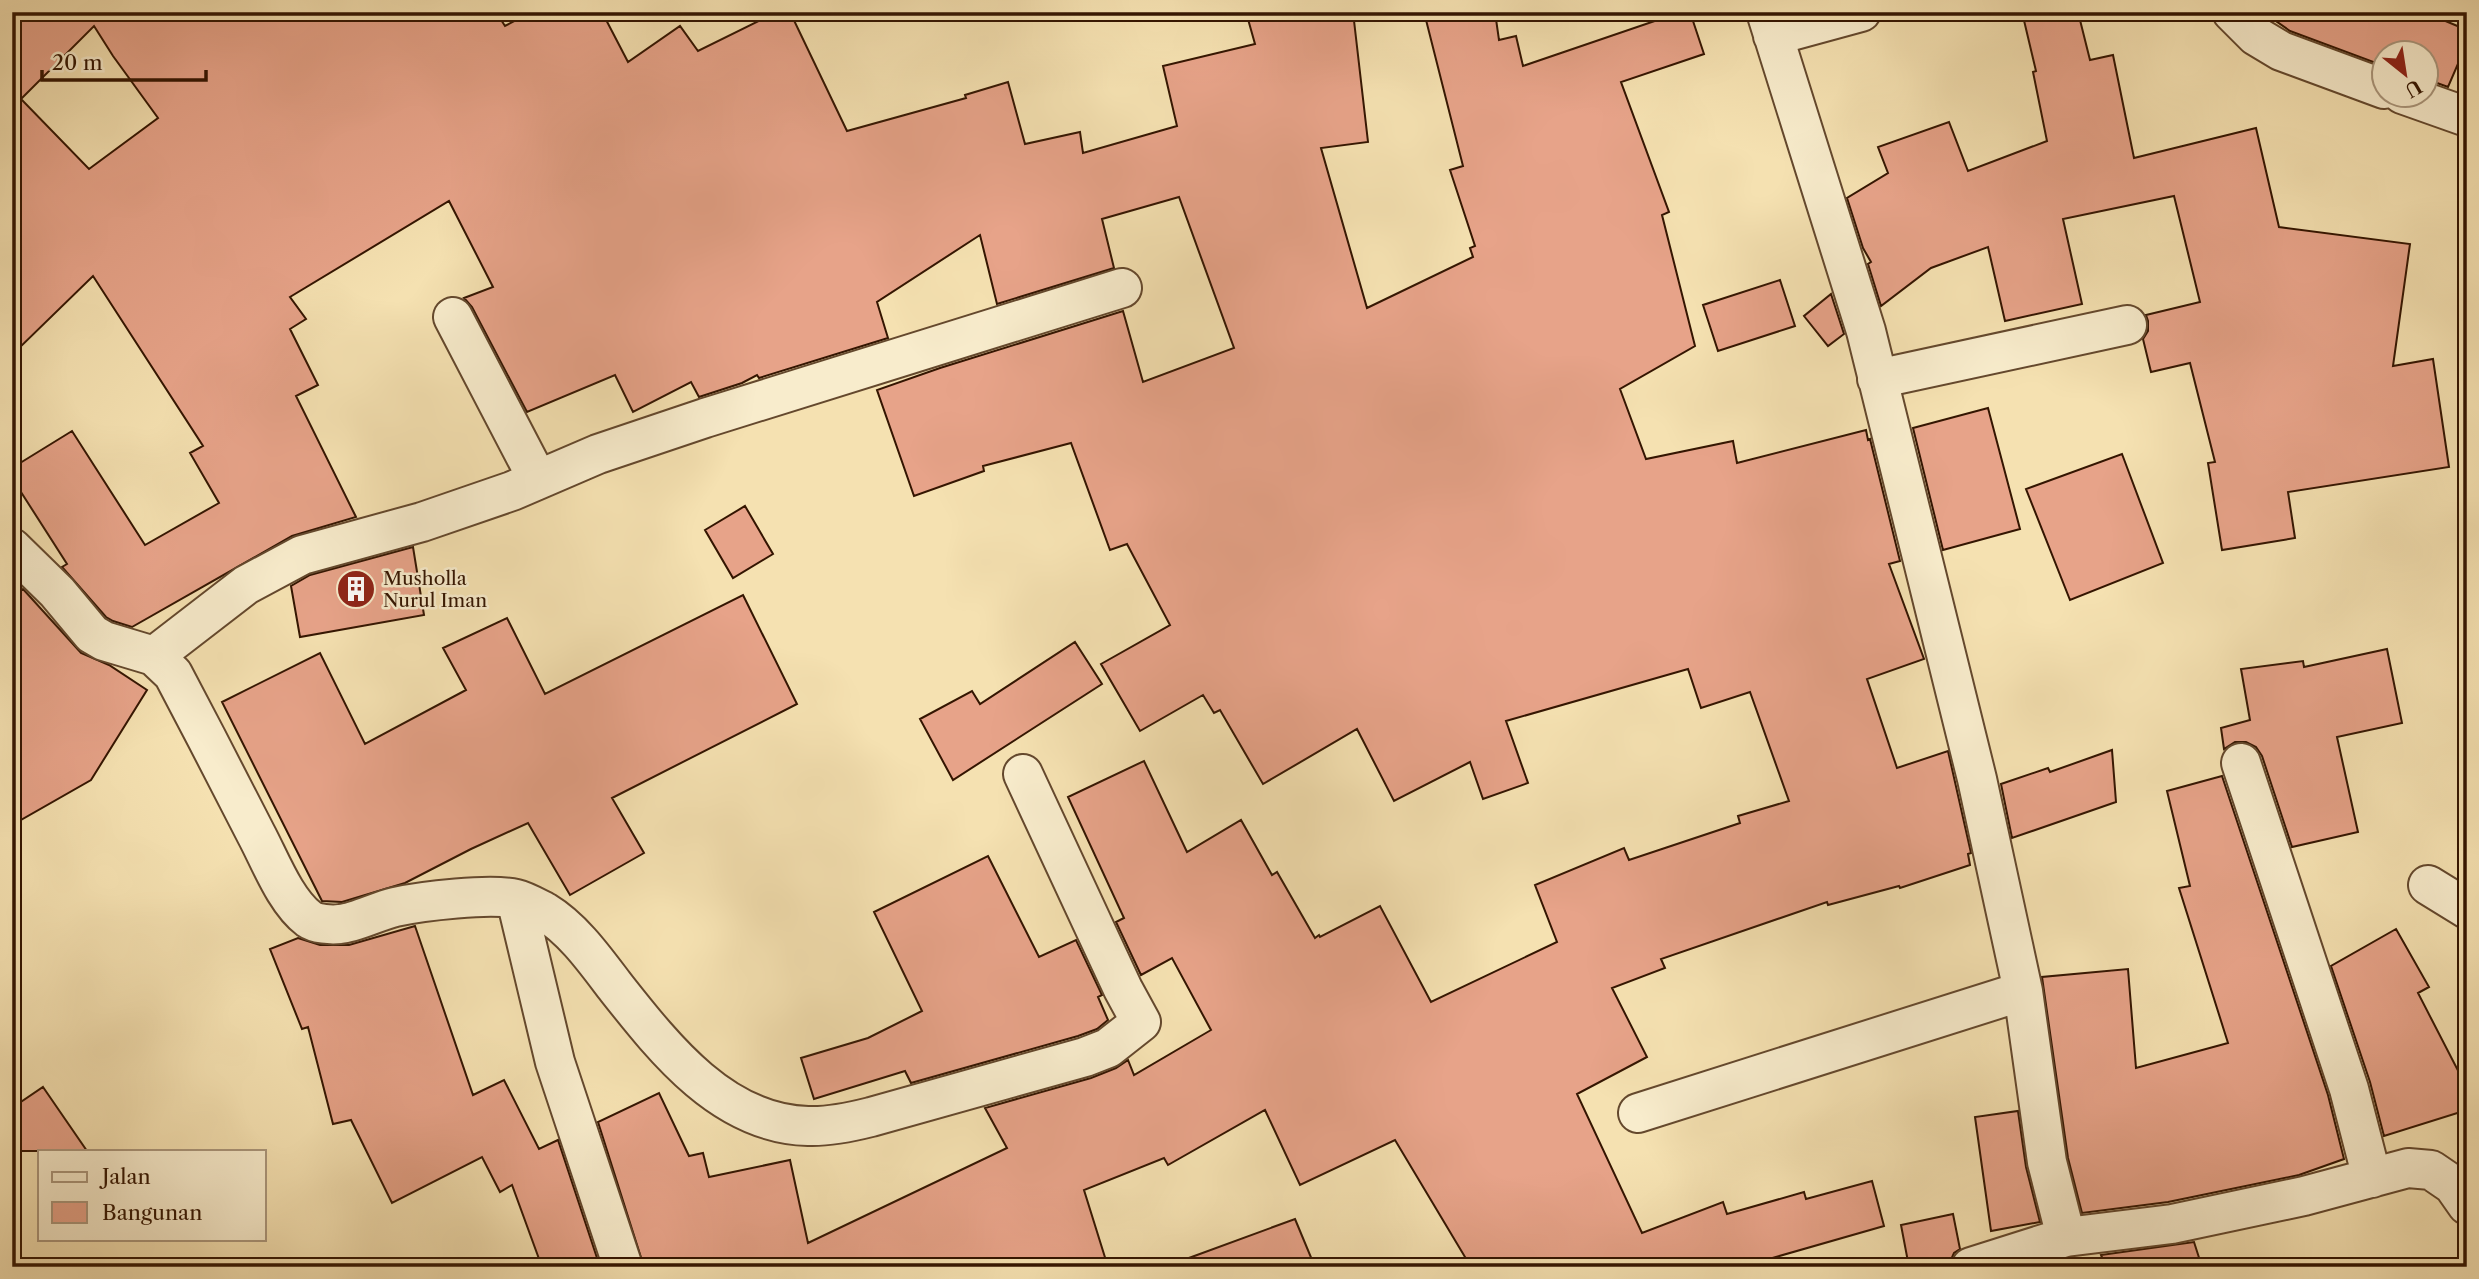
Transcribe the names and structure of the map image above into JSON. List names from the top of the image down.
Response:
{
  "places": {
    "building": ["Musholla Nurul Iman"]
  },
  "legend": ["Jalan", "Bangunan"],
  "scale_bar": "20 m",
  "north": "bottom right"
}
